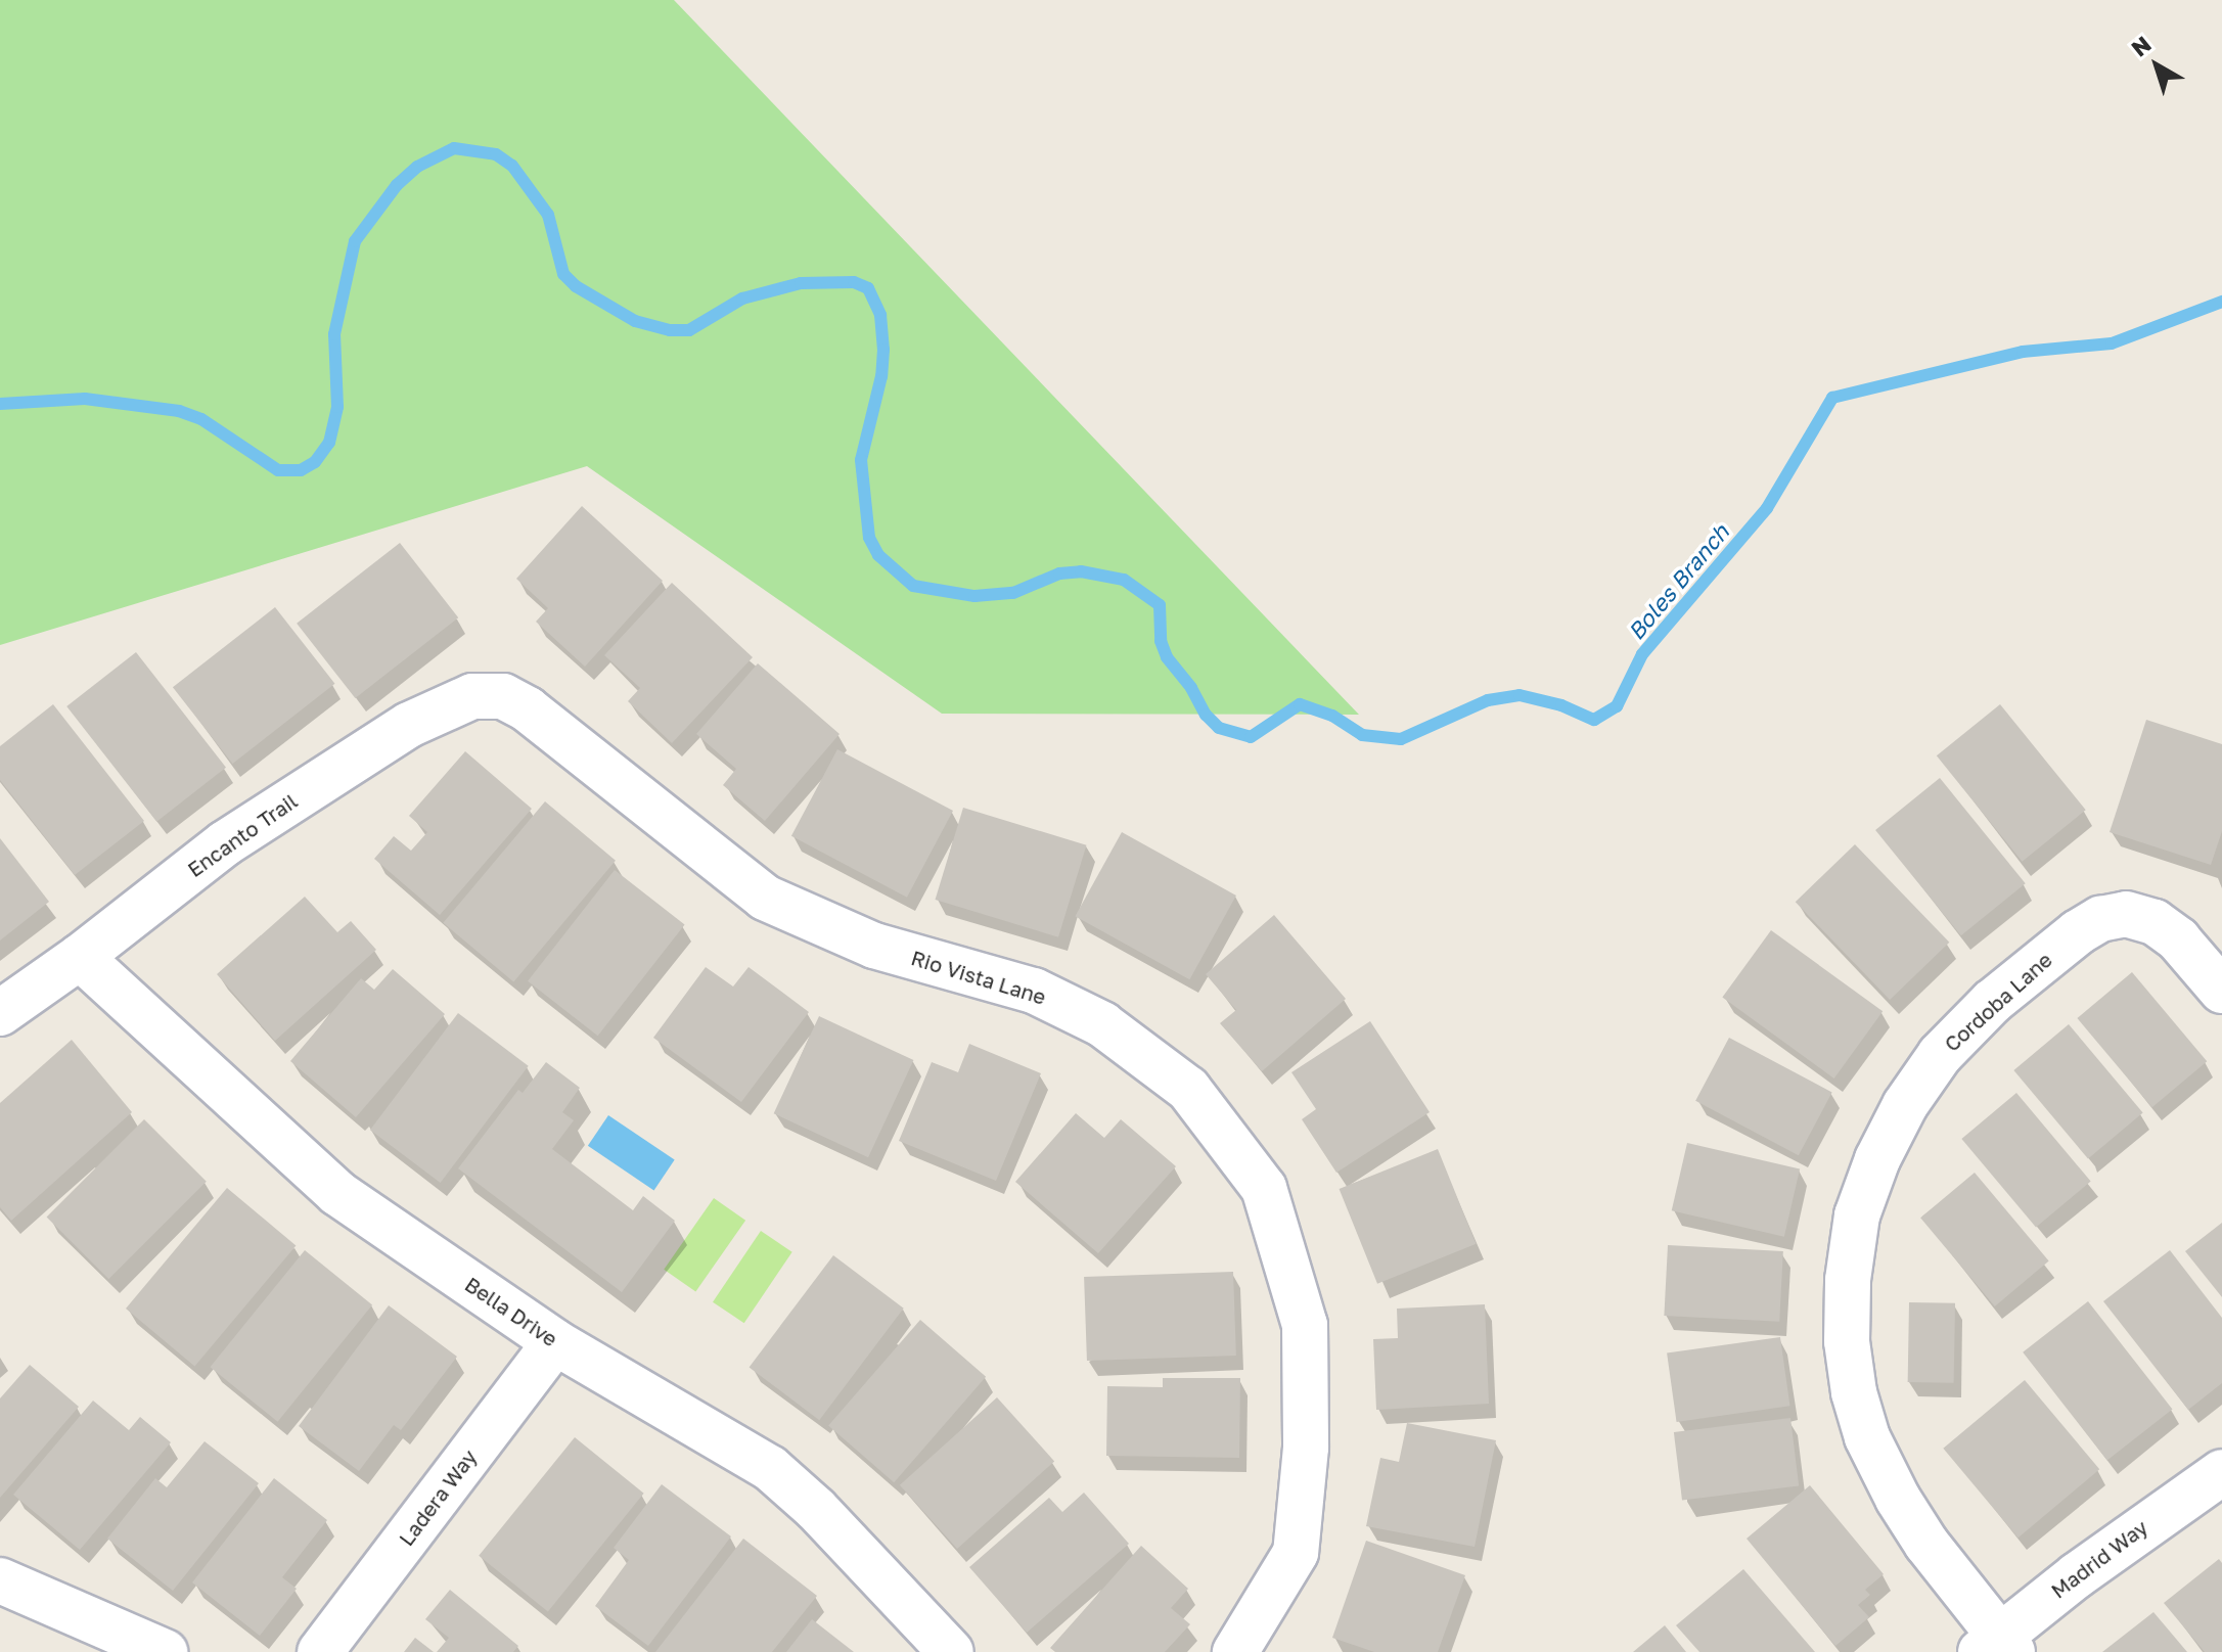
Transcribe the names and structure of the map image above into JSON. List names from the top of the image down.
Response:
{
  "streets": {
    "street": [
      "Encanto Trail",
      "Rio Vista Lane",
      "Cordoba Lane",
      "Bella Drive",
      "Ladera Way",
      "Madrid Way"
    ]
  },
  "crossings": [
    ["Encanto Trail", "Rio Vista Lane"],
    ["Encanto Trail", "Bella Drive"],
    ["Cordoba Lane", "Madrid Way"],
    ["Bella Drive", "Ladera Way"]
  ],
  "water": ["Boles Branch"],
  "north": "top left"
}
